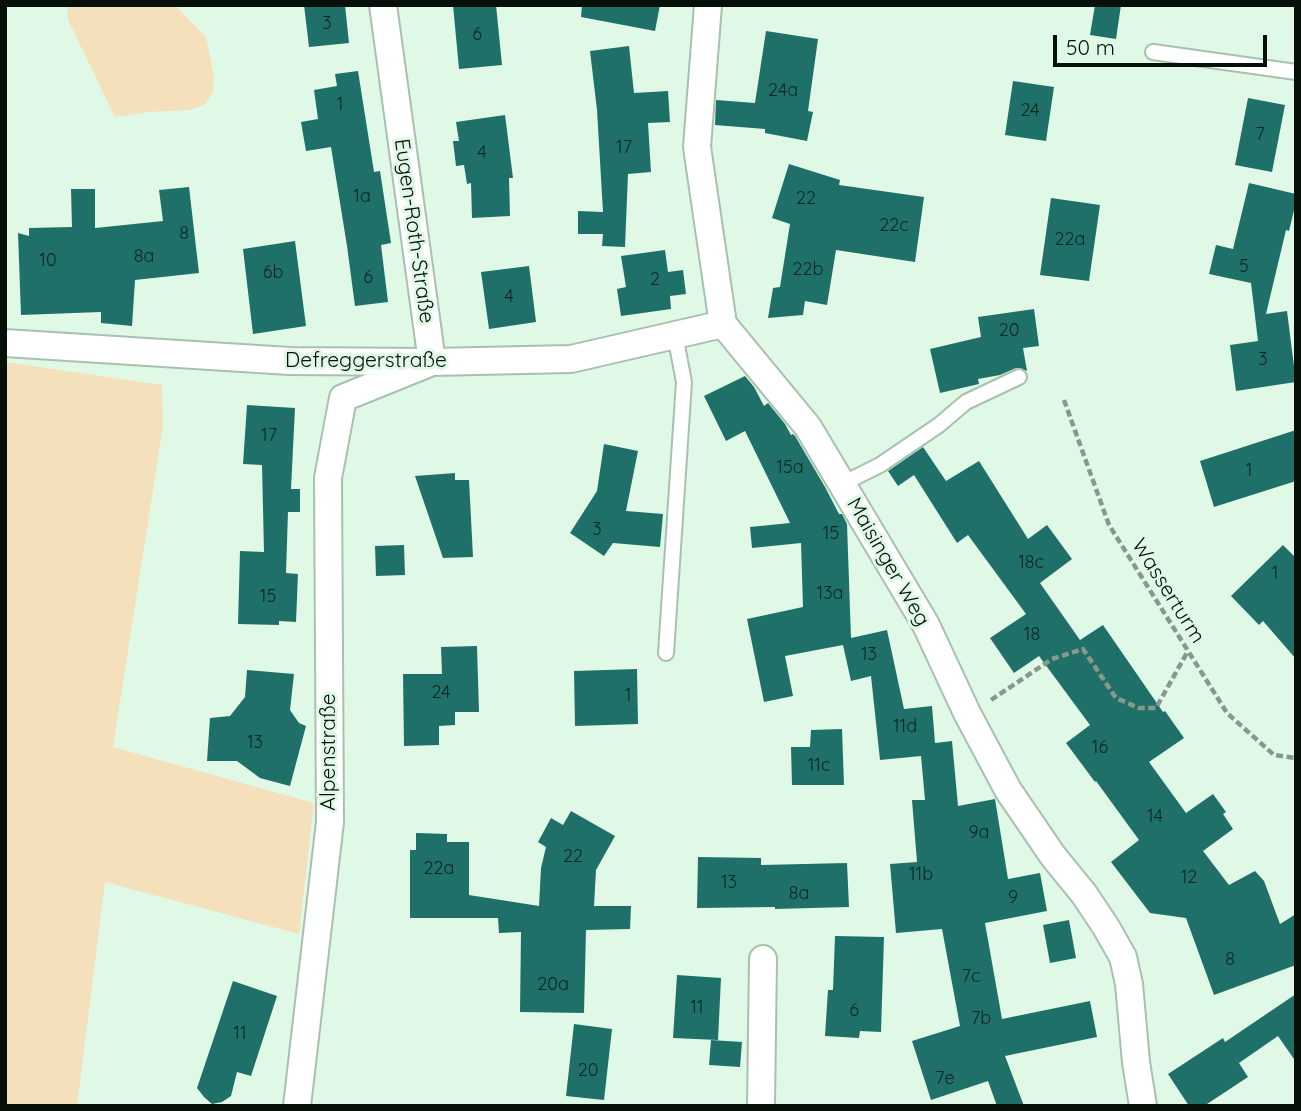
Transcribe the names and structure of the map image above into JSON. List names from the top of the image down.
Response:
{
  "streets": {
    "street": [
      "Eugen-Roth-Straße",
      "Defreggerstraße",
      "Maisinger Weg",
      "Alpenstraße"
    ],
    "path": ["Wasserturm"]
  },
  "crossings": [
    ["Eugen-Roth-Straße", "Defreggerstraße"],
    ["Eugen-Roth-Straße", "Alpenstraße"],
    ["Defreggerstraße", "Maisinger Weg"],
    ["Defreggerstraße", "Alpenstraße"]
  ],
  "house_numbers": [
    "3",
    "6",
    "24a",
    "1",
    "24",
    "7",
    "17",
    "4",
    "1a",
    "22",
    "22c",
    "8",
    "22a",
    "8a",
    "10",
    "5",
    "22b",
    "6b",
    "6",
    "2",
    "4",
    "20",
    "3",
    "17",
    "15a",
    "1",
    "3",
    "15",
    "18c",
    "1",
    "13a",
    "15",
    "18",
    "13",
    "24",
    "1",
    "11d",
    "13",
    "16",
    "11c",
    "14",
    "9a",
    "22",
    "22a",
    "11b",
    "12",
    "13",
    "8a",
    "9",
    "8",
    "7c",
    "20a",
    "11",
    "6",
    "7b",
    "11",
    "20",
    "7e"
  ],
  "scale_bar": "50 m"
}
